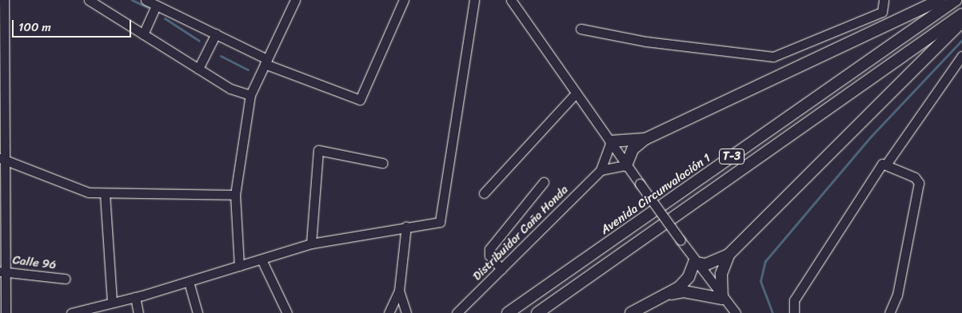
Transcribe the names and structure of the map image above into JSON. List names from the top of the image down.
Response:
{
  "streets": {
    "main road": ["T-3", "Avenida Circunvalación 1"],
    "street": ["Distribuidor Caña Honda", "Calle 96"]
  },
  "scale_bar": "100 m"
}
